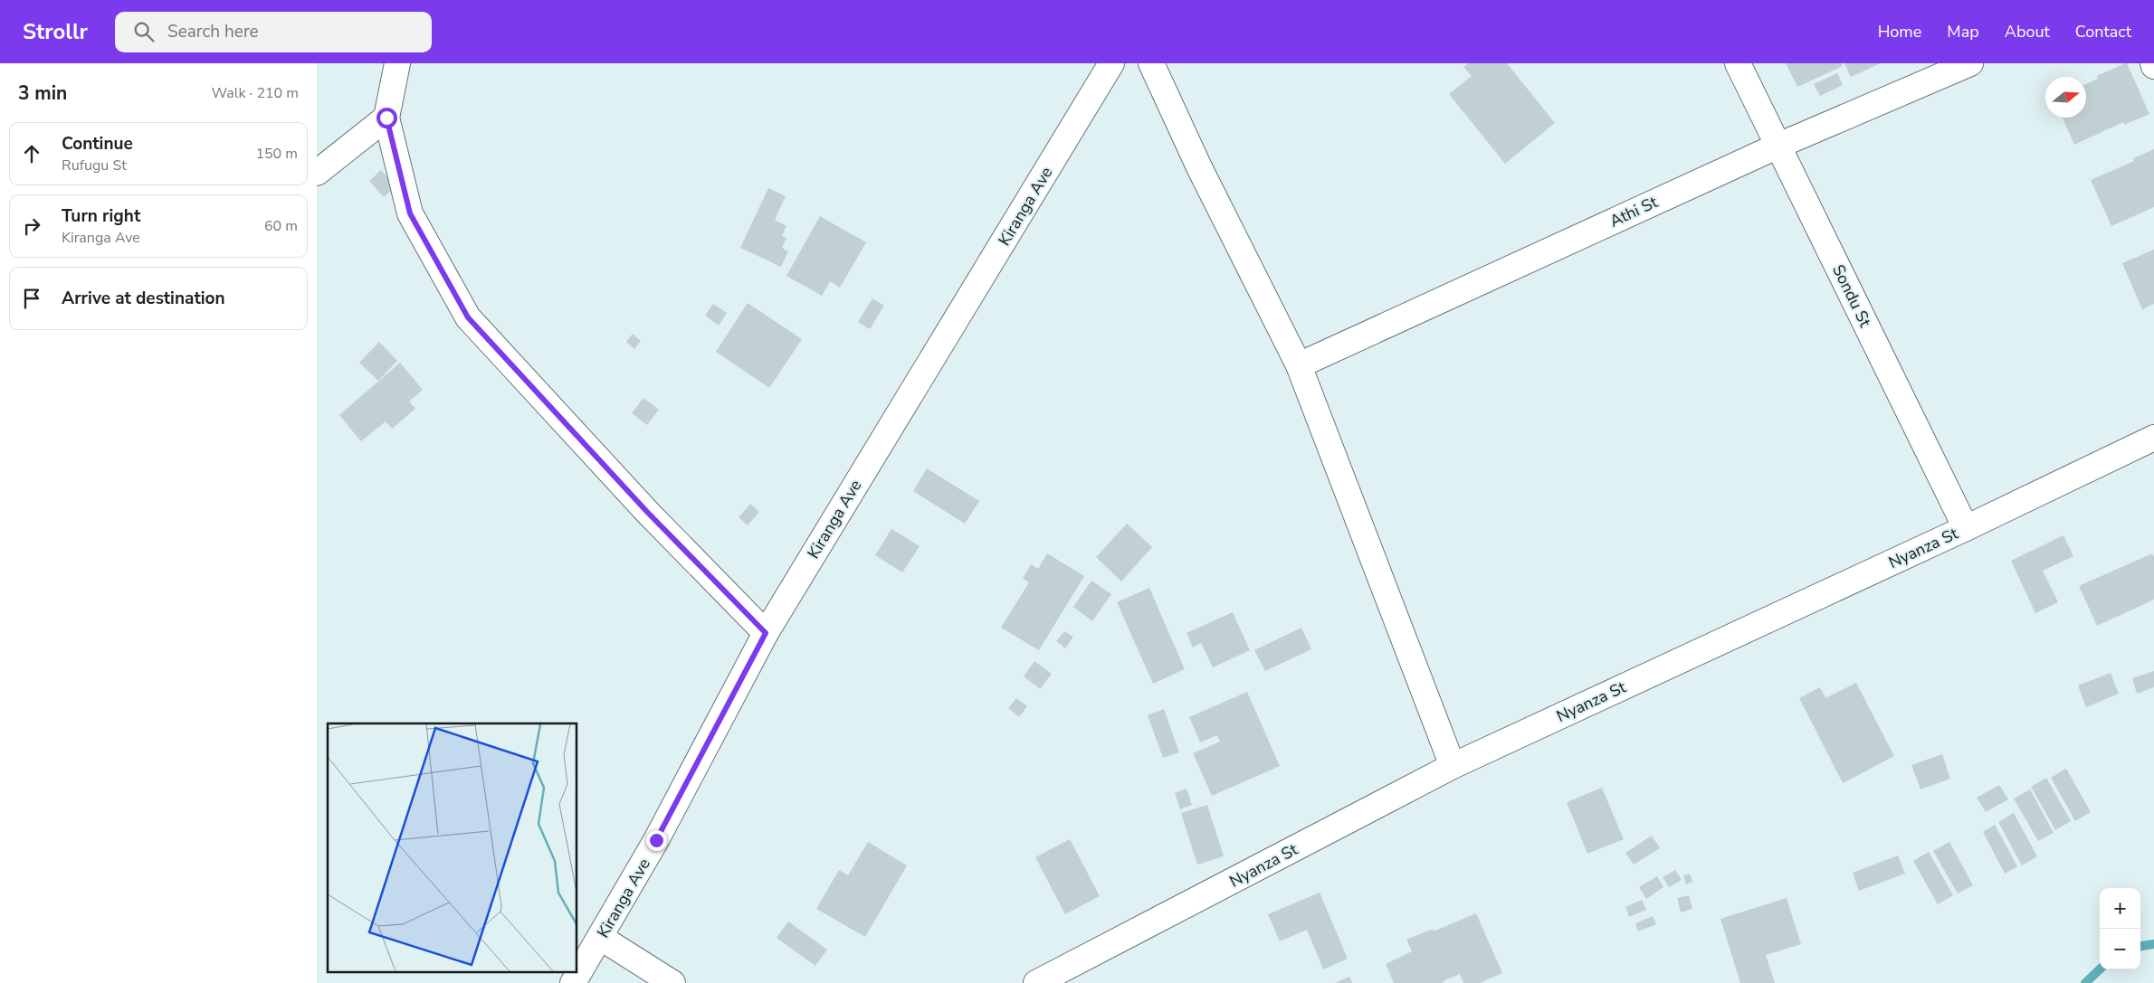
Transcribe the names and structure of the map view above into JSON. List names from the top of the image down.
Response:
{
  "streets": {
    "street": [
      "Kiranga Ave",
      "Athi St",
      "Sondu St",
      "Nyanza St"
    ]
  },
  "crossings": [
    ["Athi St", "Sondu St"],
    ["Sondu St", "Nyanza St"]
  ],
  "north": "right",
  "page": {
    "header": "Strollr",
    "search": "Search here",
    "nav": [
      "Home",
      "Map",
      "About",
      "Contact"
    ],
    "heading": ["3 min", "Walk · 210 m"],
    "list": [
      ["Continue", "Rufugu St", "150 m"],
      ["Turn right", "Kiranga Ave", "60 m"],
      "Arrive at destination"
    ],
    "map_buttons": ["+", "−"]
  }
}
